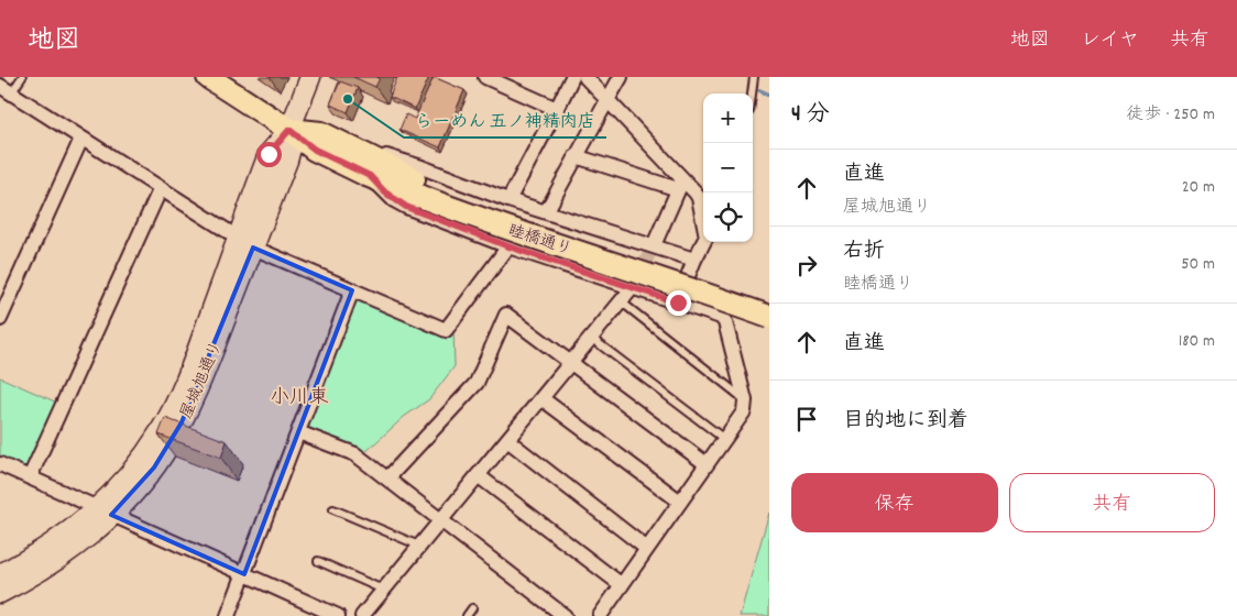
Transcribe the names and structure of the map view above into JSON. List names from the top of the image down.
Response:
{
  "streets": {
    "main road": ["睦橋通り"],
    "street": ["屋城旭通り"]
  },
  "crossings": [
    ["睦橋通り", "屋城旭通り"]
  ],
  "districts": ["小川東"],
  "places": ["らーめん 五ノ神精肉店"],
  "page": {
    "header": "地図",
    "nav": ["地図", "レイヤ", "共有"],
    "heading": ["4 分", "徒歩 · 250 m"],
    "map_buttons": ["+", "−"],
    "list": [
      ["直進", "屋城旭通り", "20 m"],
      ["右折", "睦橋通り", "50 m"],
      ["直進", "180 m"],
      "目的地に到着"
    ],
    "buttons": ["保存", "共有"]
  }
}
